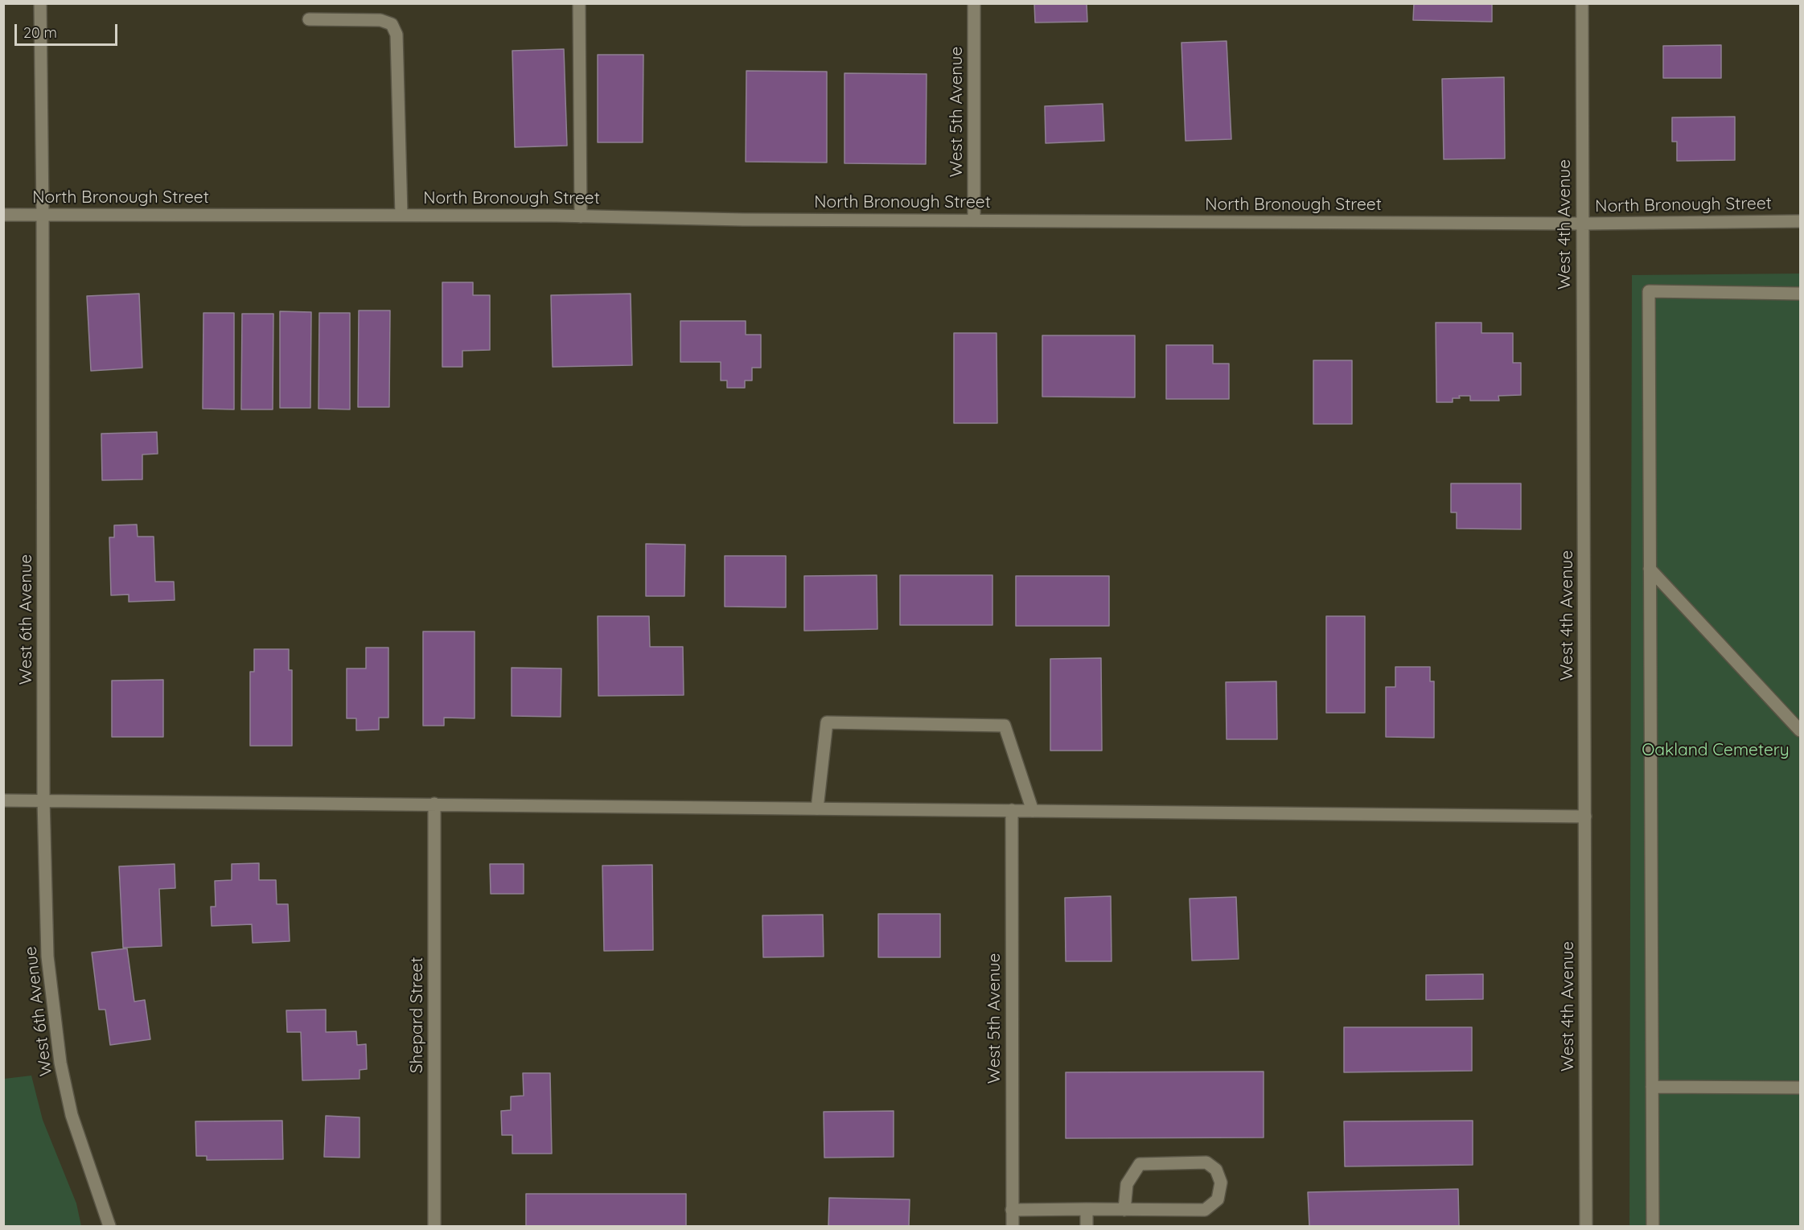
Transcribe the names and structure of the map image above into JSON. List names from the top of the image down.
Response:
{
  "streets": {
    "street": [
      "West 5th Avenue",
      "North Bronough Street",
      "West 4th Avenue",
      "West 6th Avenue",
      "Shepard Street"
    ]
  },
  "crossings": [
    ["West 5th Avenue", "North Bronough Street"],
    ["North Bronough Street", "West 4th Avenue"],
    ["North Bronough Street", "West 6th Avenue"]
  ],
  "parks": ["Oakland Cemetery"],
  "scale_bar": "20 m"
}
